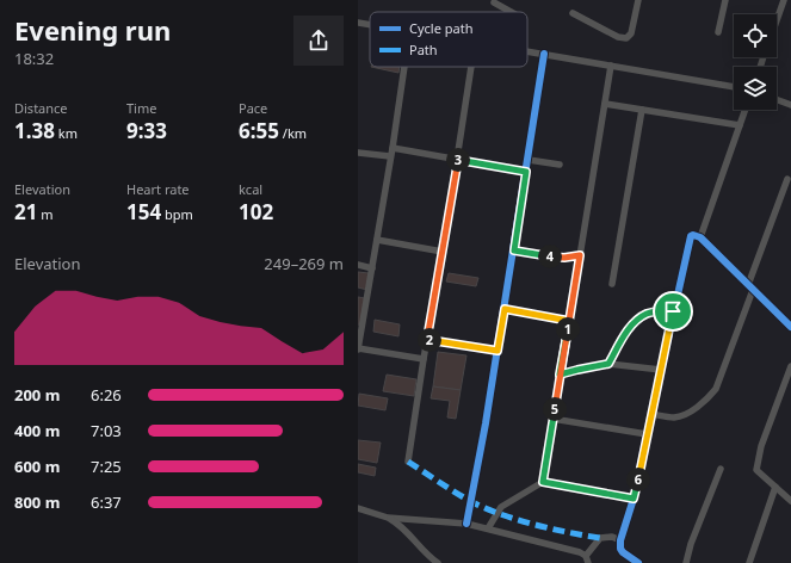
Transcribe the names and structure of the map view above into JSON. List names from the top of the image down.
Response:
{
  "legend": ["Cycle path", "Path"],
  "page": {
    "heading": ["Evening run", "18:32"],
    "stats": [
      ["Distance", "1.38 km"],
      ["Time", "9:33"],
      ["Pace", "6:55 /km"],
      ["Elevation", "21 m"],
      ["Heart rate", "154 bpm"],
      ["kcal", "102"]
    ],
    "pins": [
      "3",
      "4",
      "1",
      "2",
      "5",
      "6"
    ],
    "chart": ["Elevation", "249–269 m"],
    "list": [
      {
        "name": "200 m",
        "note": "6:26"
      },
      {
        "name": "400 m",
        "note": "7:03"
      },
      {
        "name": "600 m",
        "note": "7:25"
      },
      {
        "name": "800 m",
        "note": "6:37"
      }
    ]
  }
}
